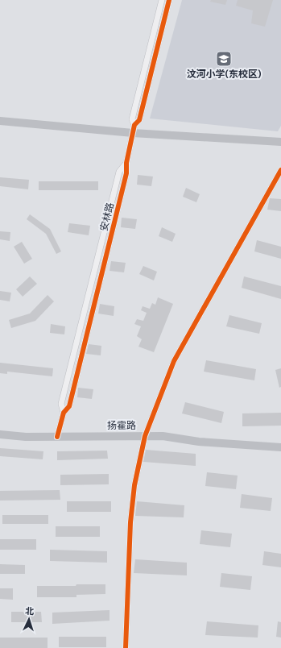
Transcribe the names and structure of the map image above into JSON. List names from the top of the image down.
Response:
{
  "streets": {
    "street": ["安林路", "扬霍路"]
  },
  "crossings": [
    ["安林路", "扬霍路"]
  ],
  "places": {
    "school or university": ["汶河小学(东校区)"]
  },
  "north": "top"
}
